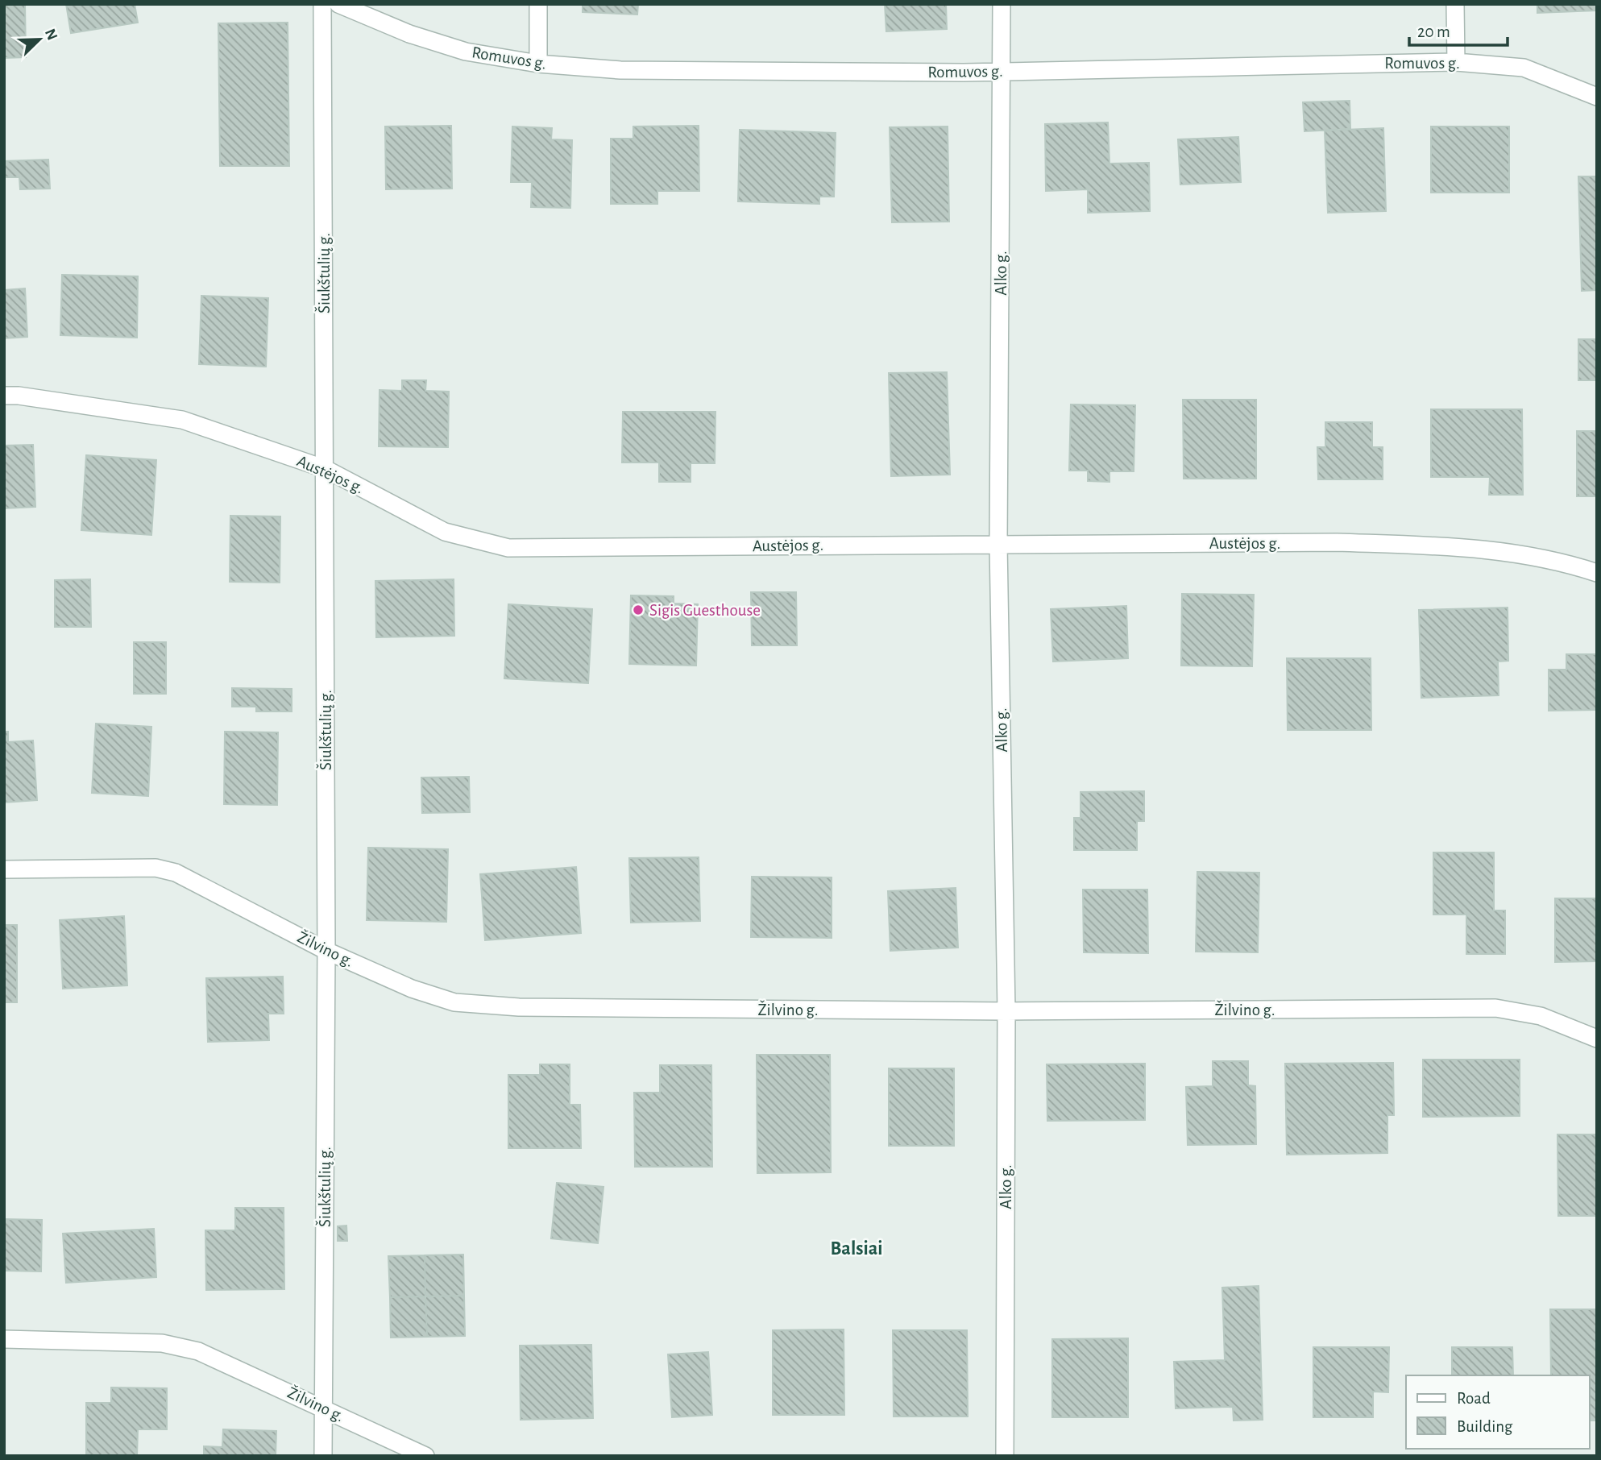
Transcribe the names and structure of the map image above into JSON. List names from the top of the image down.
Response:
{
  "streets": {
    "street": [
      "Romuvos g.",
      "Šiukštulių g.",
      "Alko g.",
      "Austėjos g.",
      "Žilvino g."
    ]
  },
  "crossings": [
    ["Romuvos g.", "Alko g."],
    ["Šiukštulių g.", "Austėjos g."],
    ["Šiukštulių g.", "Žilvino g."],
    ["Alko g.", "Austėjos g."],
    ["Alko g.", "Žilvino g."]
  ],
  "districts": ["Balsiai"],
  "places": ["Sigis Guesthouse"],
  "legend": ["Road", "Building"],
  "scale_bar": "20 m",
  "north": "top right"
}
